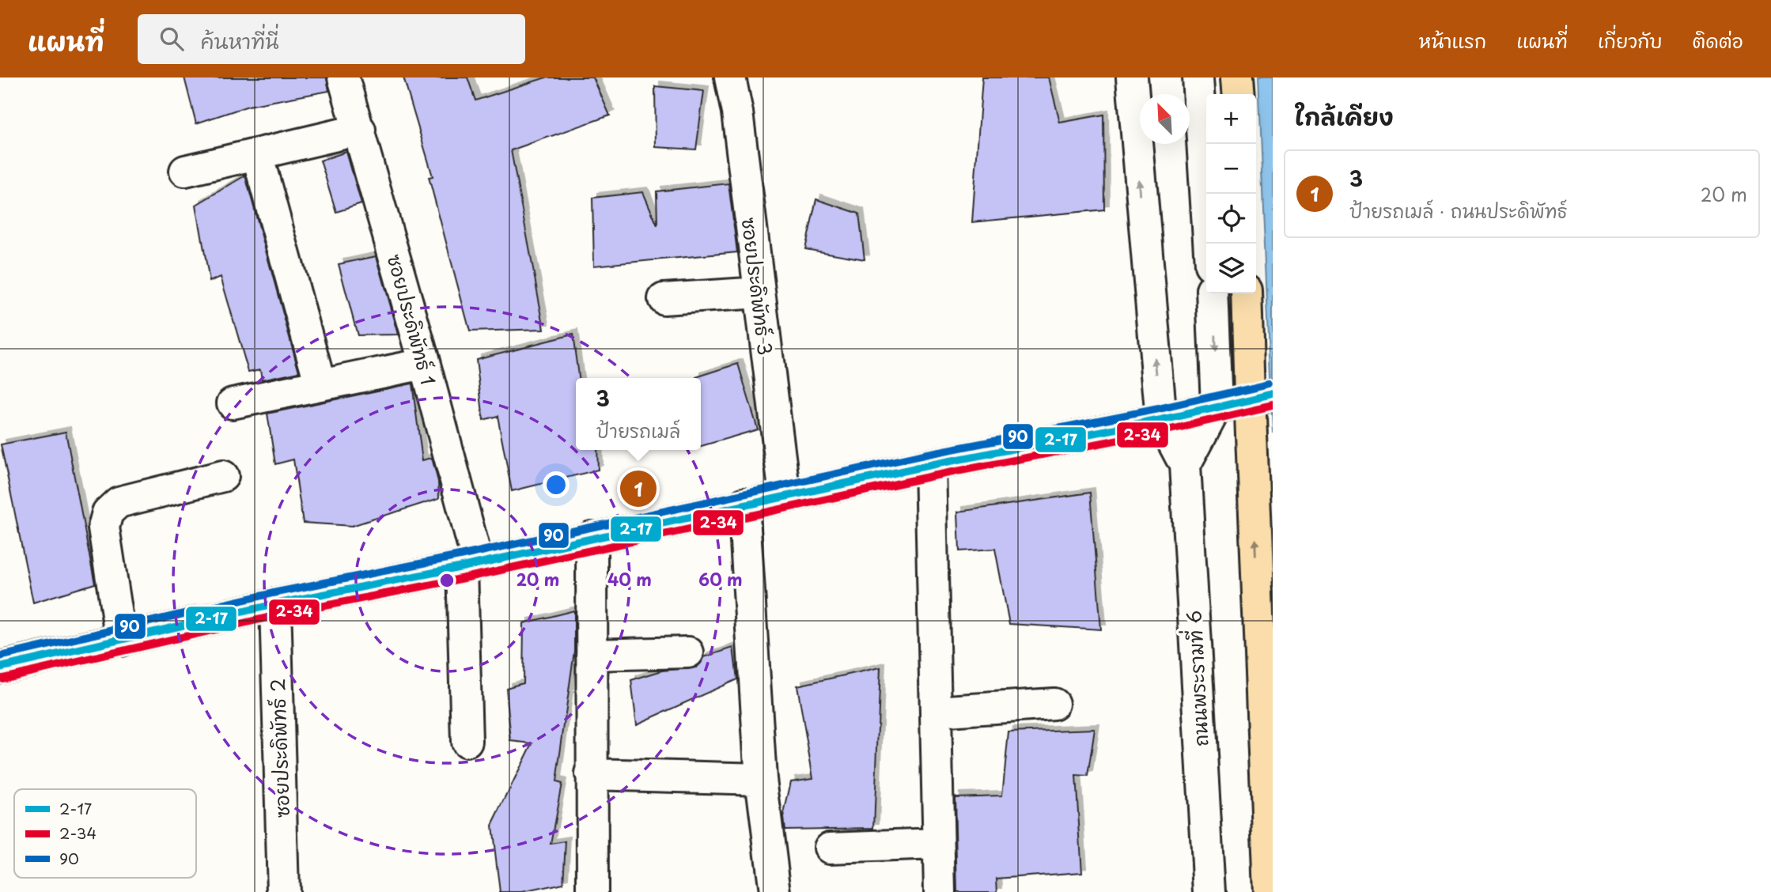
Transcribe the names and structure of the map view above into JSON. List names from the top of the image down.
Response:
{
  "streets": {
    "street": [
      "ซอยประดิพัทธ์ 3",
      "ซอยประดิพัทธ์ 1",
      "ถนนพระรามที่ 6",
      "ซอยประดิพัทธ์ 2"
    ]
  },
  "lines": ["transit line 90", "transit line 2-17", "transit line 2-34"],
  "legend": ["2-17", "2-34", "90"],
  "north": "top left",
  "page": {
    "header": "แผนที่",
    "search": "ค้นหาที่นี่",
    "nav": [
      "หน้าแรก",
      "แผนที่",
      "เกี่ยวกับ",
      "ติดต่อ"
    ],
    "heading": "ใกล้เคียง",
    "map_buttons": ["+", "−"],
    "list": [
      {
        "mark": "1",
        "name": "3",
        "note": "ป้ายรถเมล์ · ถนนประดิพัทธ์",
        "value": "20 m"
      }
    ],
    "popup": ["3", "ป้ายรถเมล์"],
    "pins": "1"
  },
  "rings": ["20 m", "40 m", "60 m"]
}
